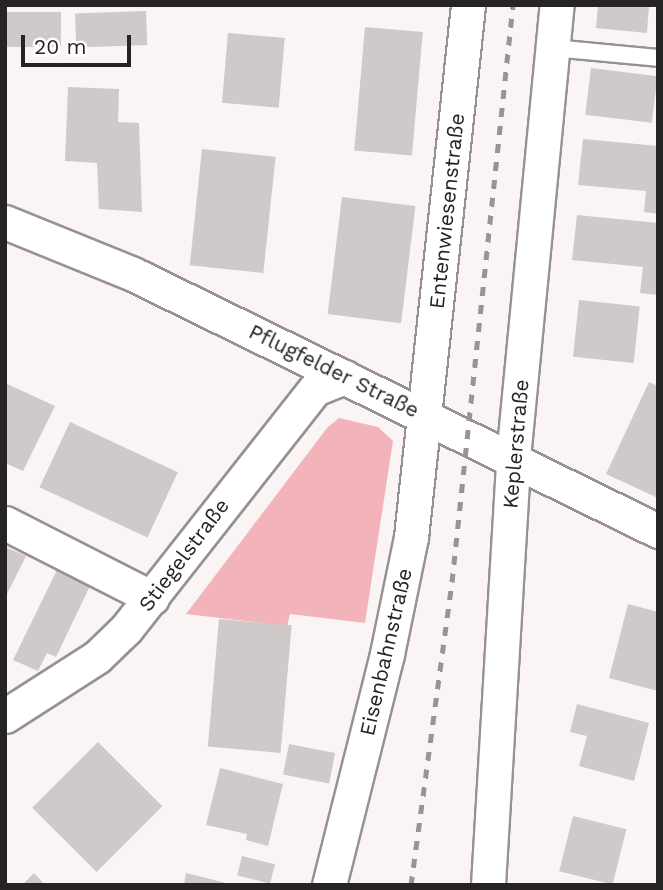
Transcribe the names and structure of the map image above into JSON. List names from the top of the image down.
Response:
{
  "streets": {
    "street": [
      "Entenwiesenstraße",
      "Pflugfelder Straße",
      "Keplerstraße",
      "Stiegelstraße",
      "Eisenbahnstraße"
    ]
  },
  "crossings": [
    ["Entenwiesenstraße", "Pflugfelder Straße"],
    ["Entenwiesenstraße", "Eisenbahnstraße"],
    ["Pflugfelder Straße", "Keplerstraße"],
    ["Pflugfelder Straße", "Stiegelstraße"],
    ["Pflugfelder Straße", "Eisenbahnstraße"]
  ],
  "scale_bar": "20 m"
}
